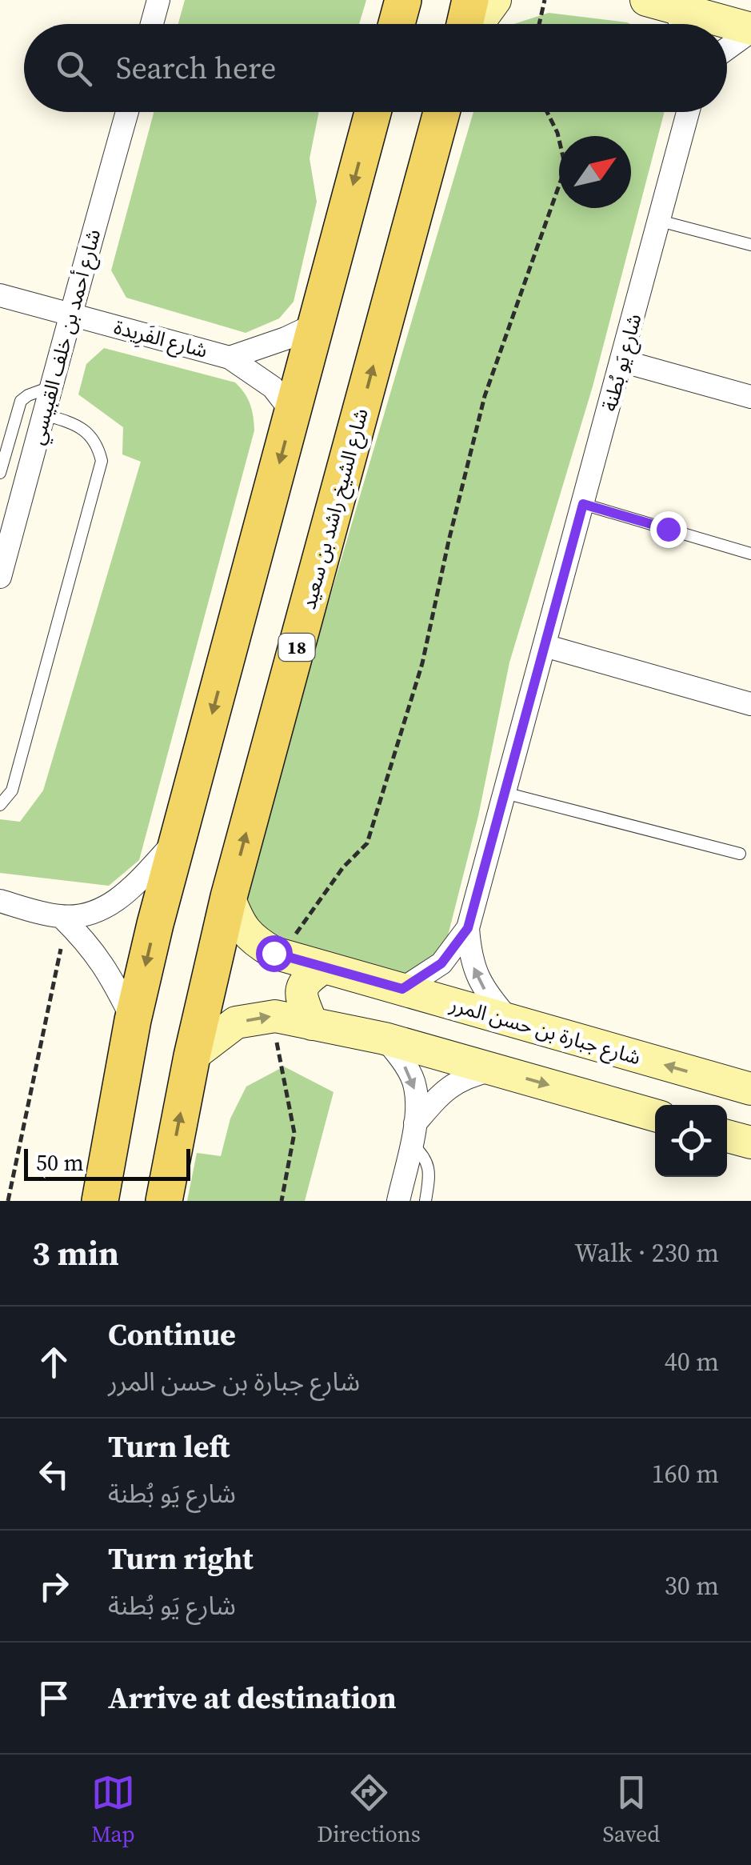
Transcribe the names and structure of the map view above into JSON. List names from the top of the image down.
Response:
{
  "streets": {
    "main road": ["شارع الشيخ راشد بن سعيد", "18"],
    "street": [
      "شارع أحمد بن خلف القبيسي",
      "شارع الفَرِيدة",
      "شارع يَو بُطنة",
      "شارع جبارة بن حسن المرر"
    ]
  },
  "crossings": [
    ["شارع أحمد بن خلف القبيسي", "شارع الفَرِيدة"],
    ["شارع يَو بُطنة", "شارع جبارة بن حسن المرر"],
    ["شارع الشيخ راشد بن سعيد", "شارع جبارة بن حسن المرر"]
  ],
  "scale_bar": "50 m",
  "north": "top right",
  "page": {
    "search": "Search here",
    "scale": "50 m",
    "heading": ["3 min", "Walk · 230 m"],
    "list": [
      ["Continue", "شارع جبارة بن حسن المرر", "40 m"],
      ["Turn left", "شارع يَو بُطنة", "160 m"],
      ["Turn right", "شارع يَو بُطنة", "30 m"],
      "Arrive at destination"
    ],
    "nav": ["Map", "Directions", "Saved"]
  }
}
